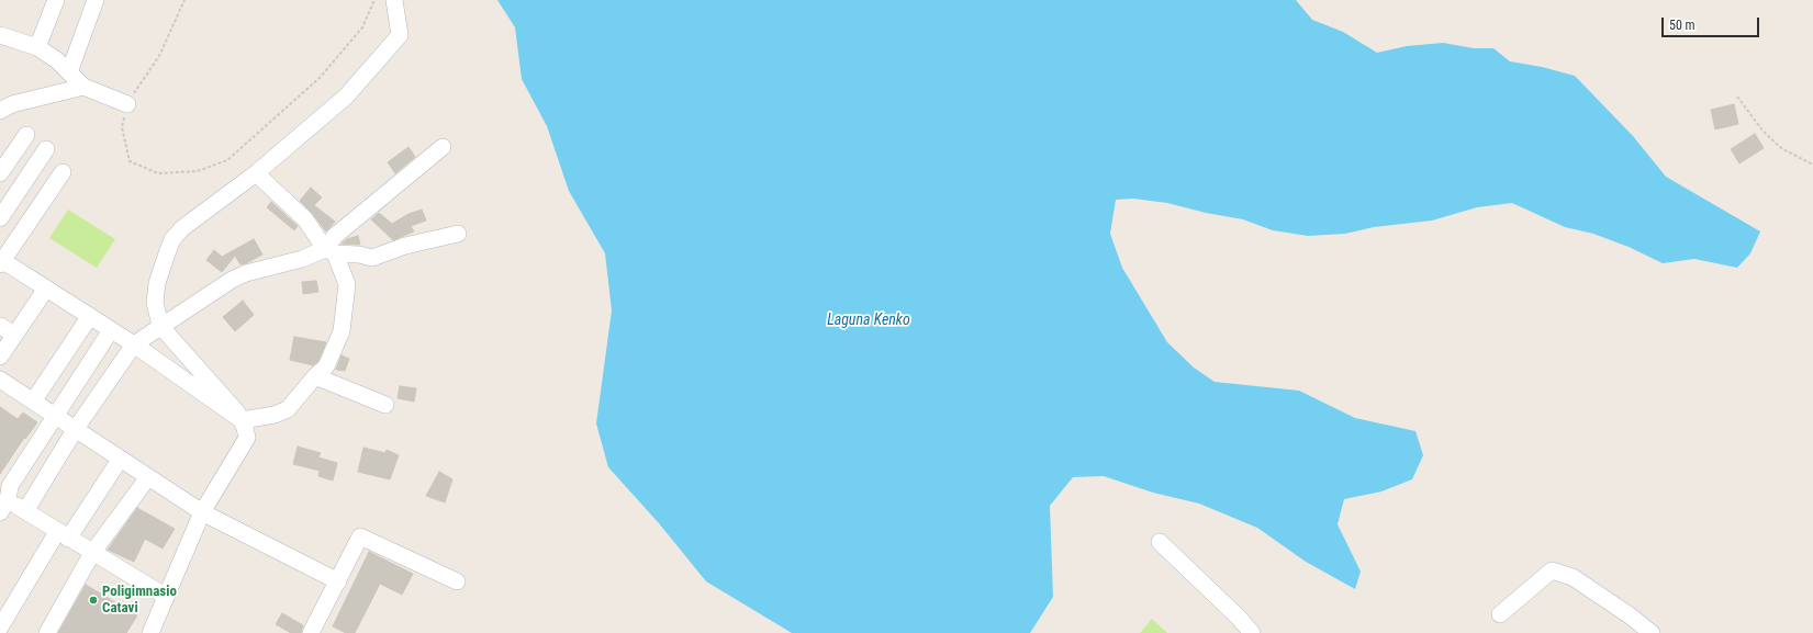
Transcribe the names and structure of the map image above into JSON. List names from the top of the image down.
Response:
{
  "water": ["Laguna Kenko"],
  "places": ["Poligimnasio Catavi"],
  "scale_bar": "50 m"
}
